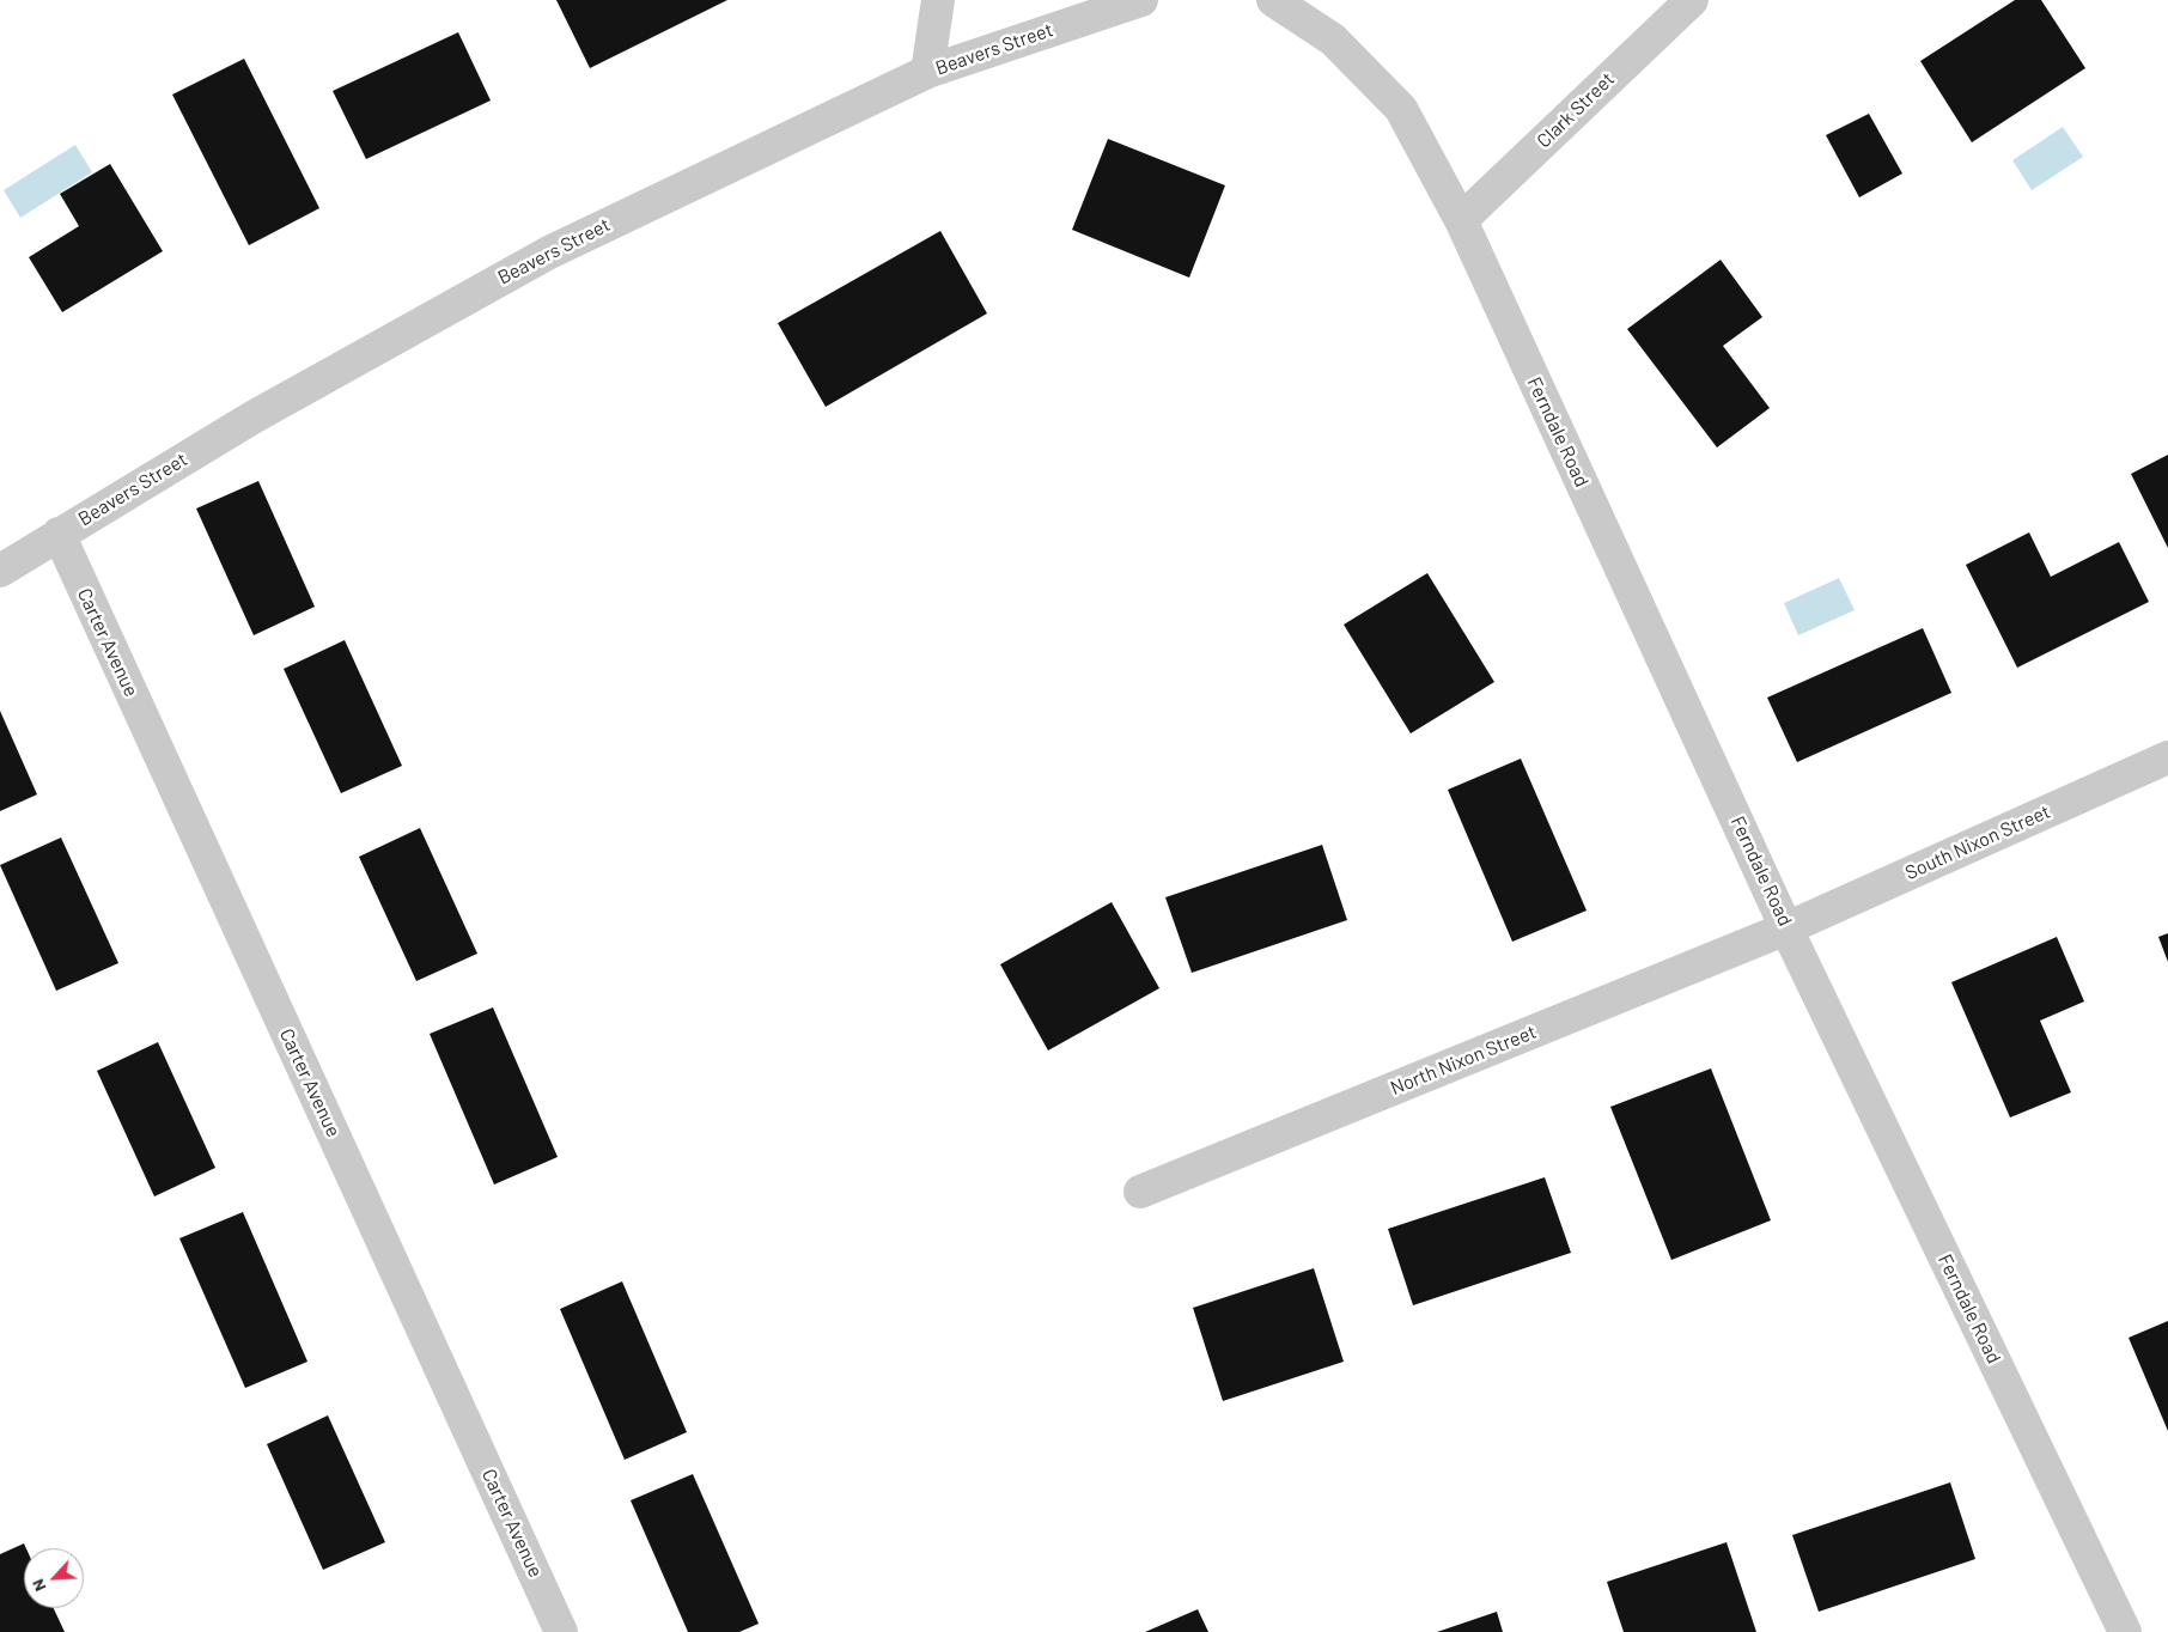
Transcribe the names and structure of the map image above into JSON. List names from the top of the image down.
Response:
{
  "streets": {
    "street": [
      "Beavers Street",
      "Clark Street",
      "Ferndale Road",
      "Carter Avenue",
      "South Nixon Street",
      "North Nixon Street"
    ]
  },
  "crossings": [
    ["Beavers Street", "Carter Avenue"],
    ["Clark Street", "Ferndale Road"],
    ["Ferndale Road", "South Nixon Street"],
    ["Ferndale Road", "North Nixon Street"],
    ["South Nixon Street", "North Nixon Street"]
  ],
  "north": "bottom left"
}
